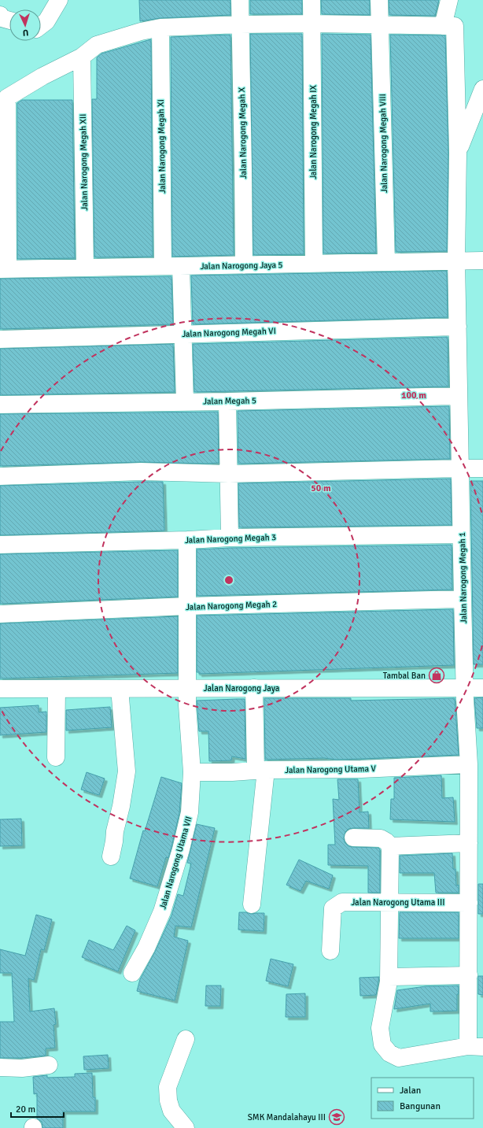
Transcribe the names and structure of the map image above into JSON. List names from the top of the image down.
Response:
{
  "streets": {
    "street": [
      "Jalan Narogong Megah IX",
      "Jalan Narogong Megah X",
      "Jalan Narogong Megah VIII",
      "Jalan Narogong Megah XI",
      "Jalan Narogong Megah XII",
      "Jalan Narogong Jaya 5",
      "Jalan Narogong Megah VI",
      "Jalan Megah 5",
      "Jalan Narogong Megah 3",
      "Jalan Narogong Megah 1",
      "Jalan Narogong Megah 2",
      "Jalan Narogong Jaya",
      "Jalan Narogong Utama V",
      "Jalan Narogong Utama VII",
      "Jalan Narogong Utama III"
    ]
  },
  "crossings": [
    ["Jalan Narogong Megah IX", "Jalan Narogong Jaya 5"],
    ["Jalan Narogong Megah X", "Jalan Narogong Jaya 5"],
    ["Jalan Narogong Megah VIII", "Jalan Narogong Jaya 5"],
    ["Jalan Narogong Megah XI", "Jalan Narogong Jaya 5"],
    ["Jalan Narogong Megah XII", "Jalan Narogong Jaya 5"],
    ["Jalan Narogong Jaya 5", "Jalan Narogong Megah 1"],
    ["Jalan Narogong Megah VI", "Jalan Narogong Megah 1"],
    ["Jalan Megah 5", "Jalan Narogong Megah 1"],
    ["Jalan Narogong Megah 3", "Jalan Narogong Megah 1"],
    ["Jalan Narogong Megah 3", "Jalan Narogong Utama VII"],
    ["Jalan Narogong Megah 1", "Jalan Narogong Megah 2"],
    ["Jalan Narogong Megah 1", "Jalan Narogong Jaya"],
    ["Jalan Narogong Megah 1", "Jalan Narogong Utama V"],
    ["Jalan Narogong Megah 1", "Jalan Narogong Utama III"],
    ["Jalan Narogong Megah 2", "Jalan Narogong Utama VII"],
    ["Jalan Narogong Jaya", "Jalan Narogong Utama VII"],
    ["Jalan Narogong Utama V", "Jalan Narogong Utama VII"]
  ],
  "places": {
    "shop": ["Tambal Ban"],
    "school or university": ["SMK Mandalahayu III"]
  },
  "legend": ["Jalan", "Bangunan"],
  "scale_bar": "20 m",
  "north": "bottom",
  "rings": ["100 m", "50 m"]
}
